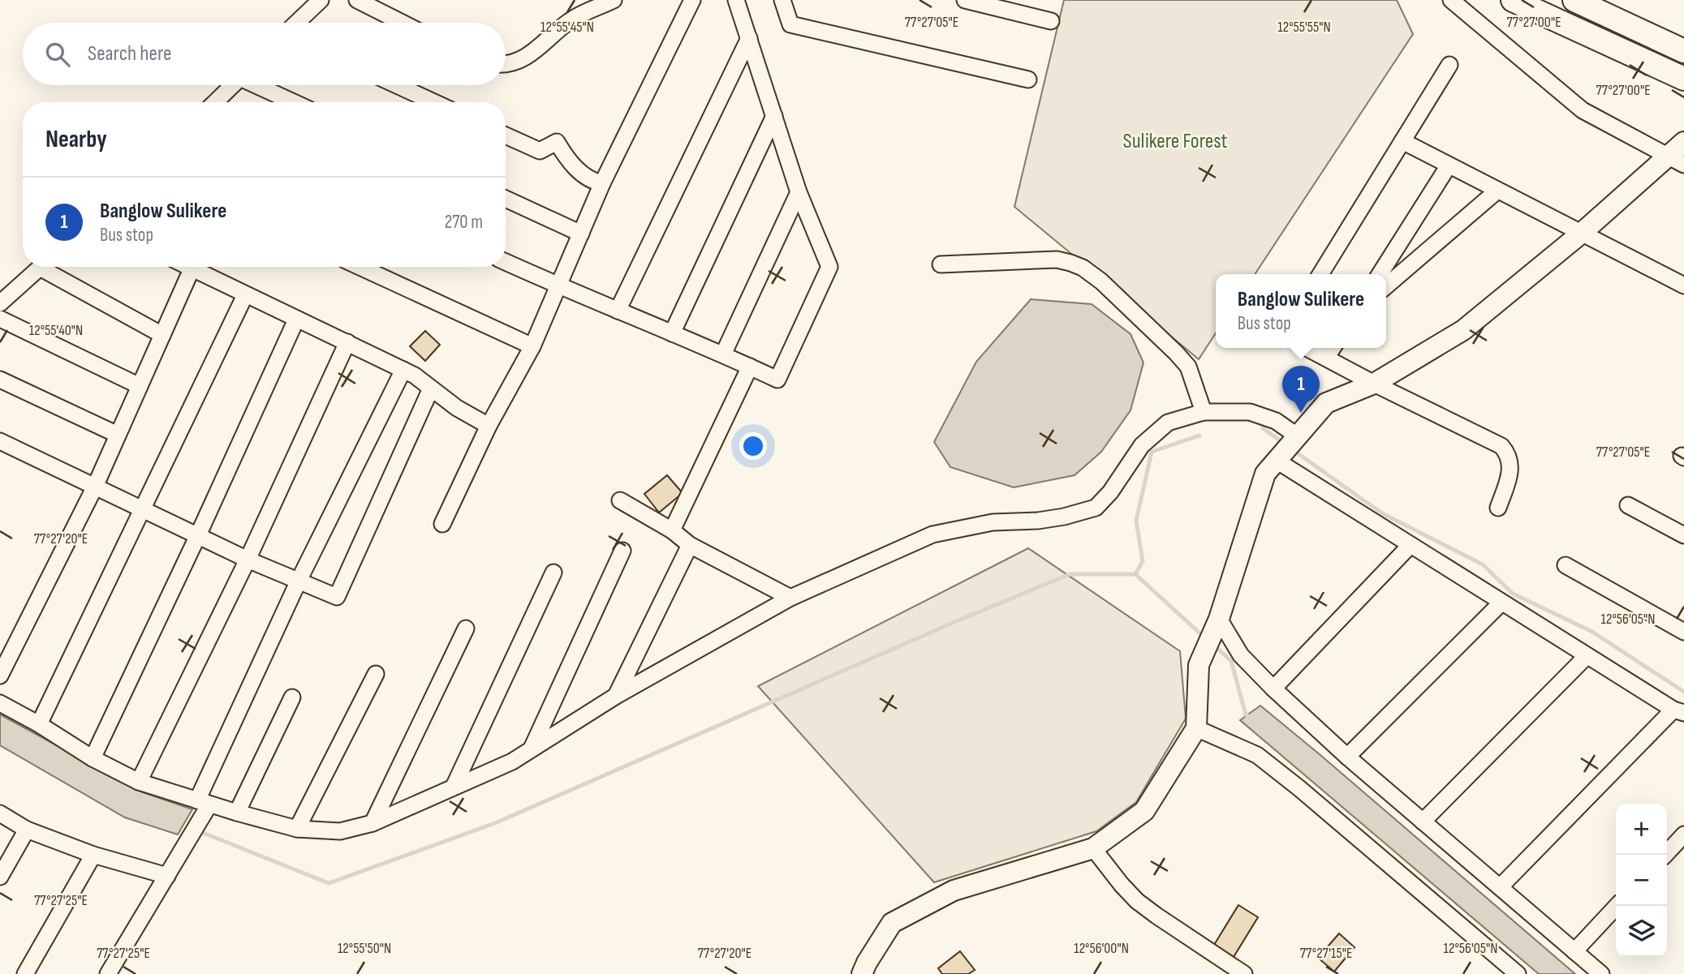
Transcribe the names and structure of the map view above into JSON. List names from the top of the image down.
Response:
{
  "parks": ["Sulikere Forest"],
  "page": {
    "search": "Search here",
    "heading": "Nearby",
    "list": [
      {
        "mark": "1",
        "name": "Banglow Sulikere",
        "note": "Bus stop",
        "value": "270 m"
      }
    ],
    "popup": ["Banglow Sulikere", "Bus stop"],
    "pins": "1",
    "map_buttons": ["+", "−"]
  },
  "coordinates": [
    "77°27'00\"E",
    "77°27'05\"E",
    "12°55'45\"N",
    "12°55'55\"N",
    "12°55'40\"N",
    "77°27'20\"E",
    "12°56'05\"N",
    "77°27'25\"E",
    "12°55'50\"N",
    "12°56'00\"N",
    "77°27'15\"E"
  ]
}
